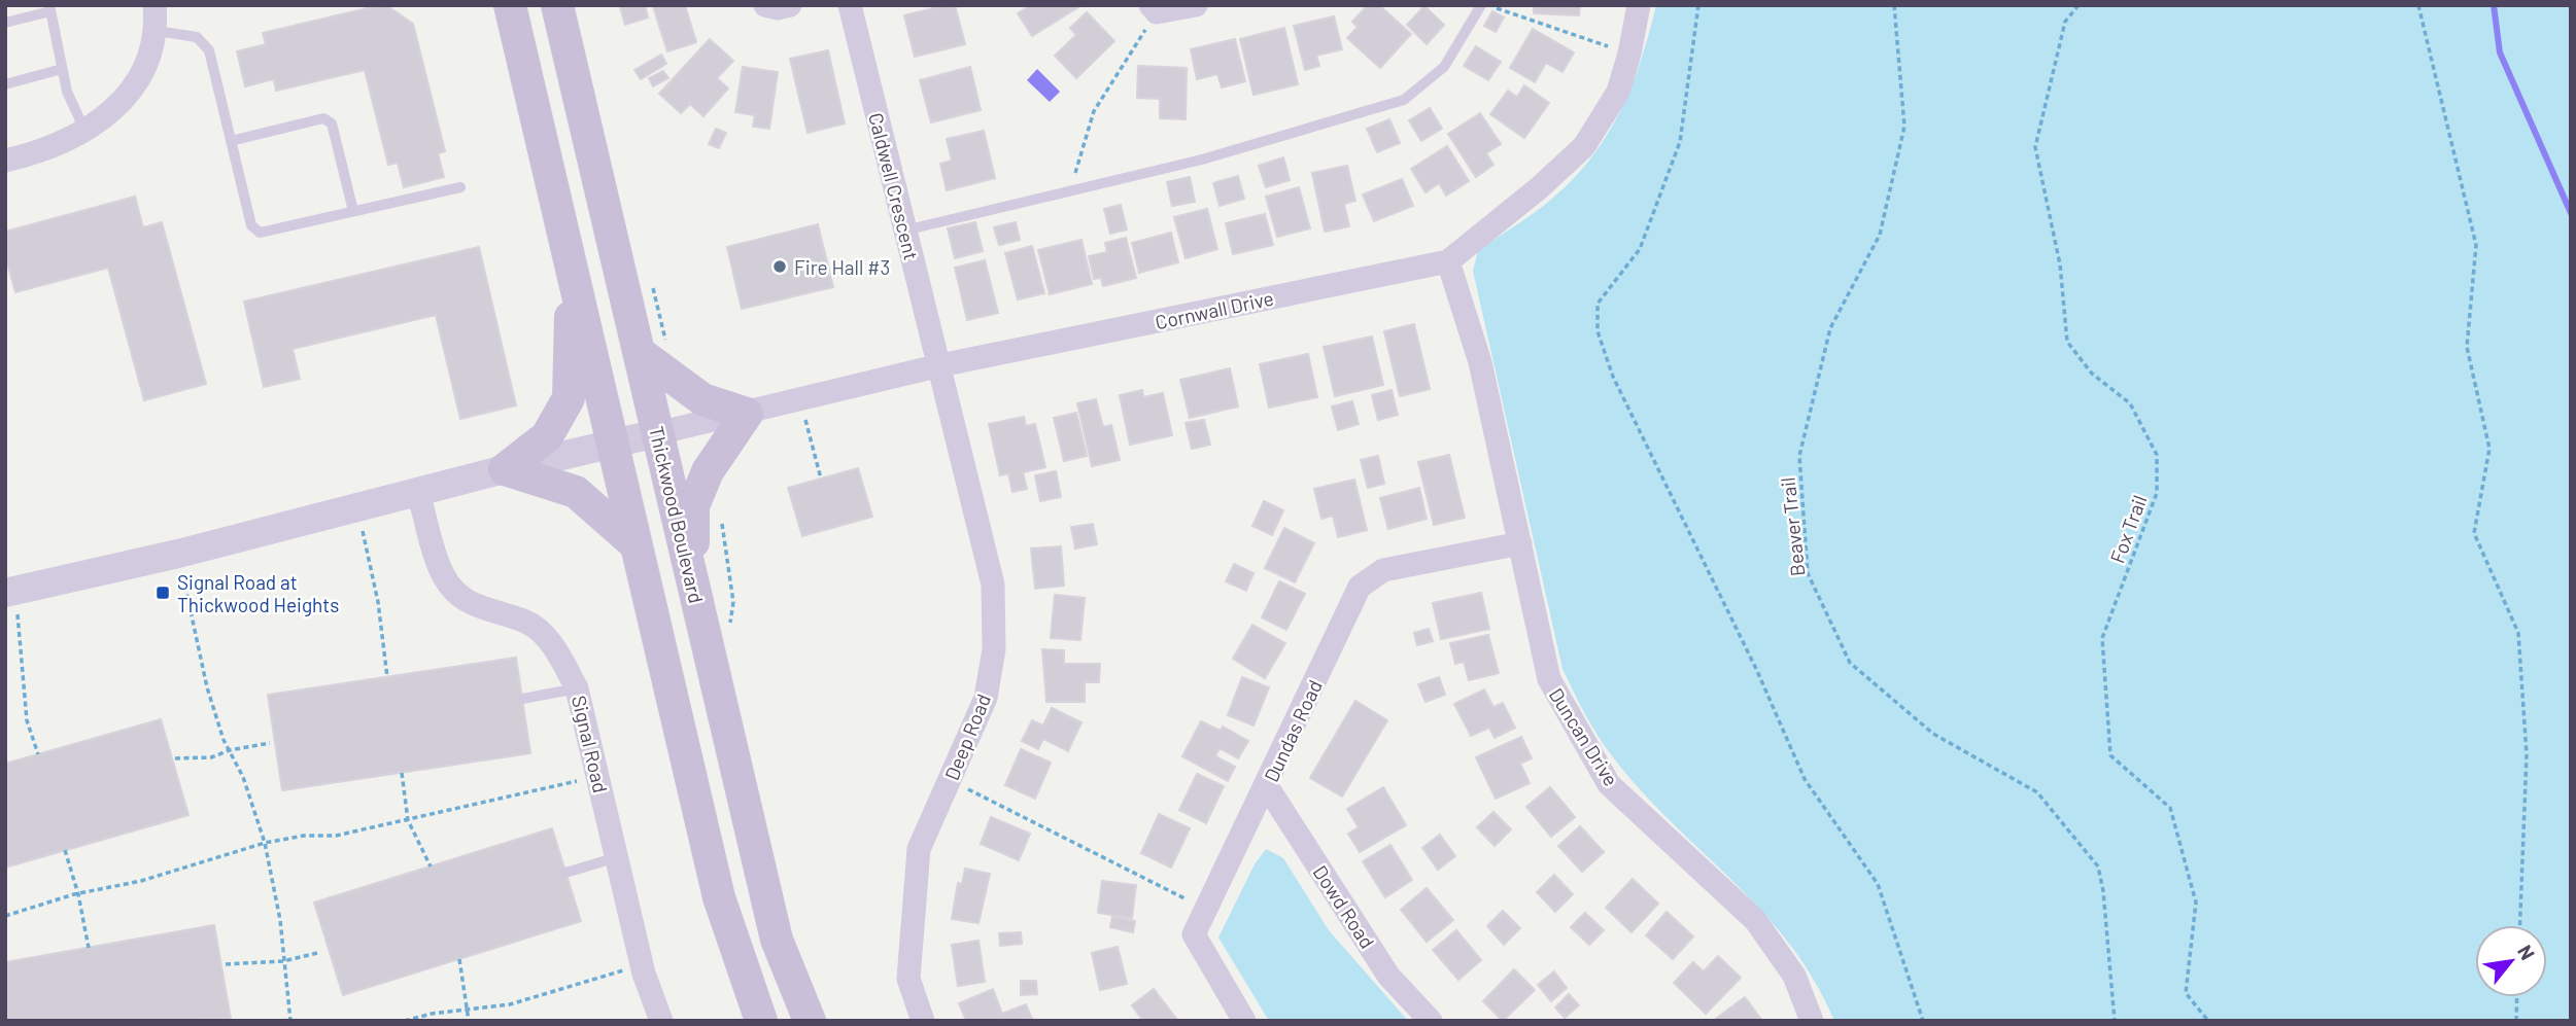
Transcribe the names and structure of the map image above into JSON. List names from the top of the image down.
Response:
{
  "streets": {
    "main road": ["Thickwood Boulevard"],
    "street": [
      "Caldwell Crescent",
      "Cornwall Drive",
      "Dundas Road",
      "Deep Road",
      "Duncan Drive",
      "Signal Road",
      "Dowd Road"
    ],
    "path": ["Beaver Trail", "Fox Trail"]
  },
  "crossings": [
    ["Caldwell Crescent", "Cornwall Drive"],
    ["Caldwell Crescent", "Deep Road"],
    ["Cornwall Drive", "Thickwood Boulevard"],
    ["Cornwall Drive", "Deep Road"],
    ["Cornwall Drive", "Duncan Drive"],
    ["Dundas Road", "Duncan Drive"],
    ["Dundas Road", "Dowd Road"]
  ],
  "places": {
    "other": ["Fire Hall #3"],
    "transit": ["Signal Road at Thickwood Heights"]
  },
  "north": "top right"
}
